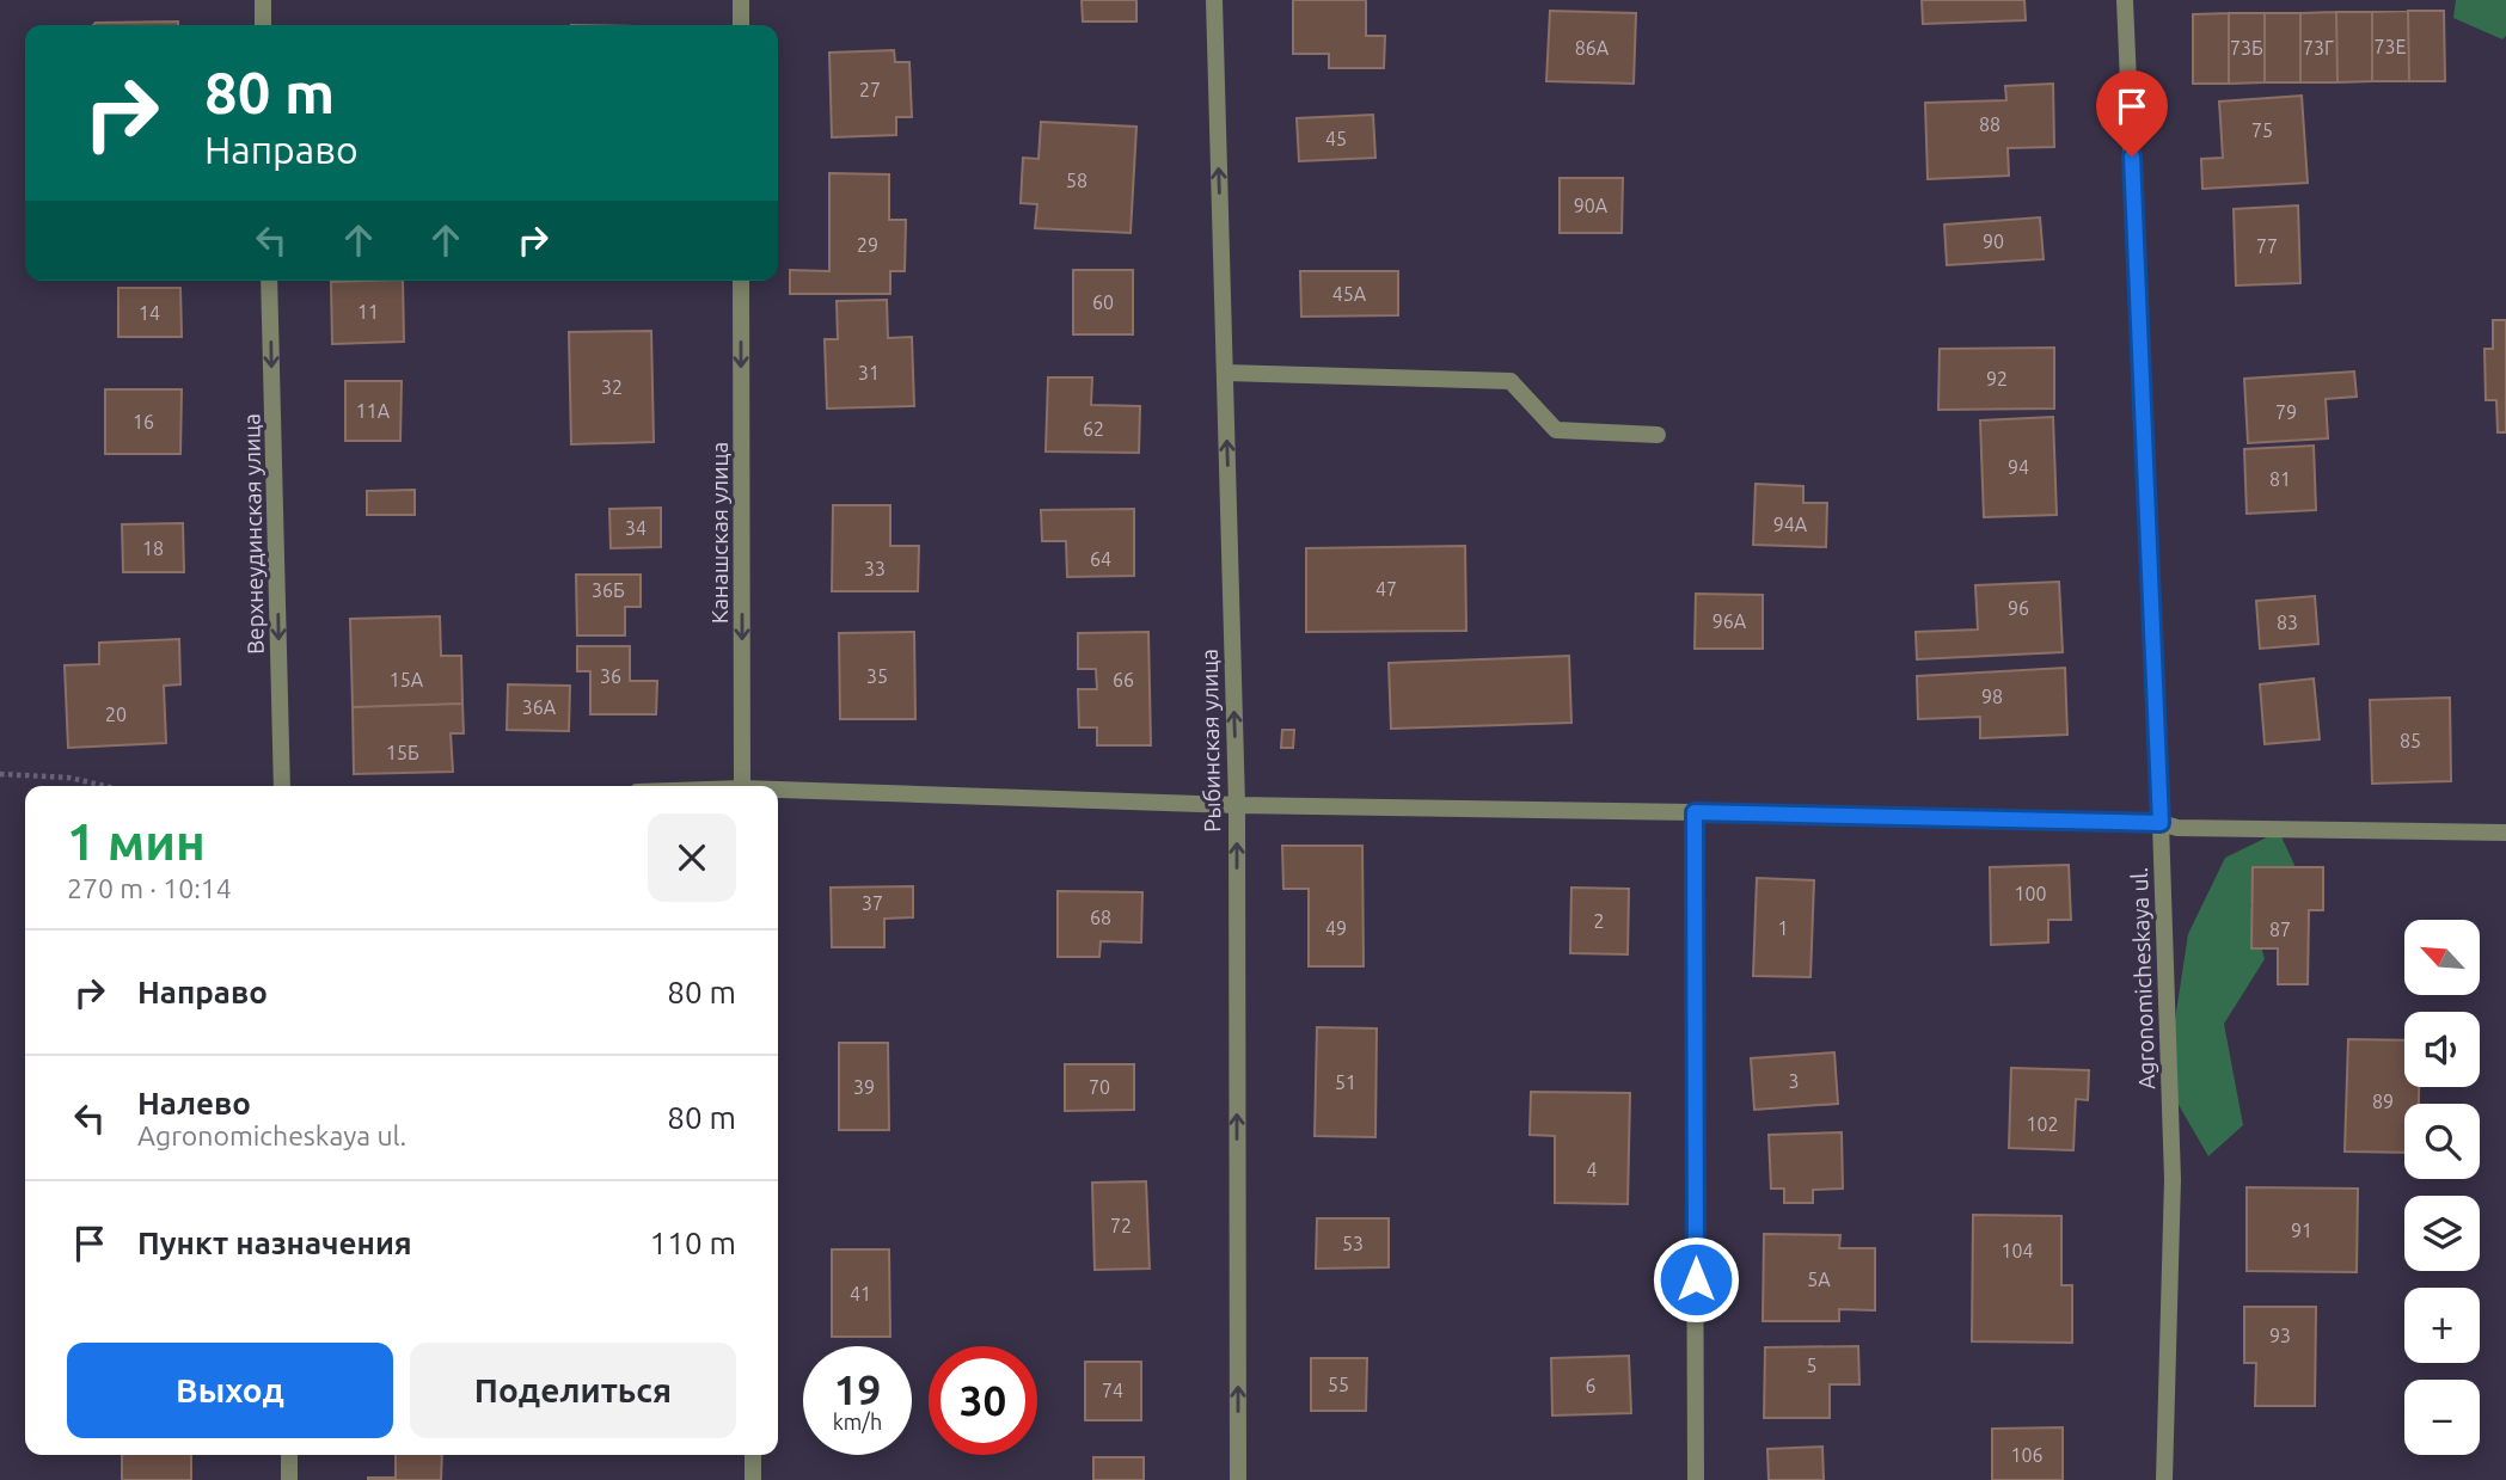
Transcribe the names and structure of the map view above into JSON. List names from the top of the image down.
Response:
{
  "streets": {
    "street": [
      "Канашская улица",
      "Верхнеудинская улица",
      "Рыбинская улица",
      "Agronomicheskaya ul."
    ]
  },
  "one_way": ["Канашская улица", "Верхнеудинская улица", "Рыбинская улица"],
  "house_numbers": [
    "73Е",
    "86А",
    "73Б",
    "73Г",
    "27",
    "88",
    "75",
    "45",
    "58",
    "90А",
    "90",
    "29",
    "77",
    "45А",
    "60",
    "11",
    "14",
    "31",
    "92",
    "32",
    "11А",
    "79",
    "16",
    "62",
    "94",
    "81",
    "94А",
    "34",
    "18",
    "64",
    "33",
    "47",
    "36Б",
    "96",
    "96А",
    "83",
    "36",
    "35",
    "15А",
    "66",
    "98",
    "36А",
    "20",
    "85",
    "15Б",
    "100",
    "37",
    "68",
    "2",
    "49",
    "1",
    "87",
    "3",
    "51",
    "39",
    "70",
    "89",
    "102",
    "4",
    "72",
    "91",
    "53",
    "104",
    "5А",
    "41",
    "93",
    "5",
    "55",
    "6",
    "74",
    "106"
  ],
  "north": "top left",
  "page": {
    "turn": ["80 m", "Направо"],
    "heading": ["1 мин", "270 m · 10:14"],
    "map_buttons": ["+", "−"],
    "list": [
      {
        "name": "Направо",
        "value": "80 m"
      },
      {
        "name": "Налево",
        "note": "Agronomicheskaya ul.",
        "value": "80 m"
      },
      {
        "name": "Пункт назначения",
        "value": "110 m"
      }
    ],
    "buttons": ["Выход", "Поделиться"],
    "speed": "19 km/h",
    "limit": "30"
  }
}
